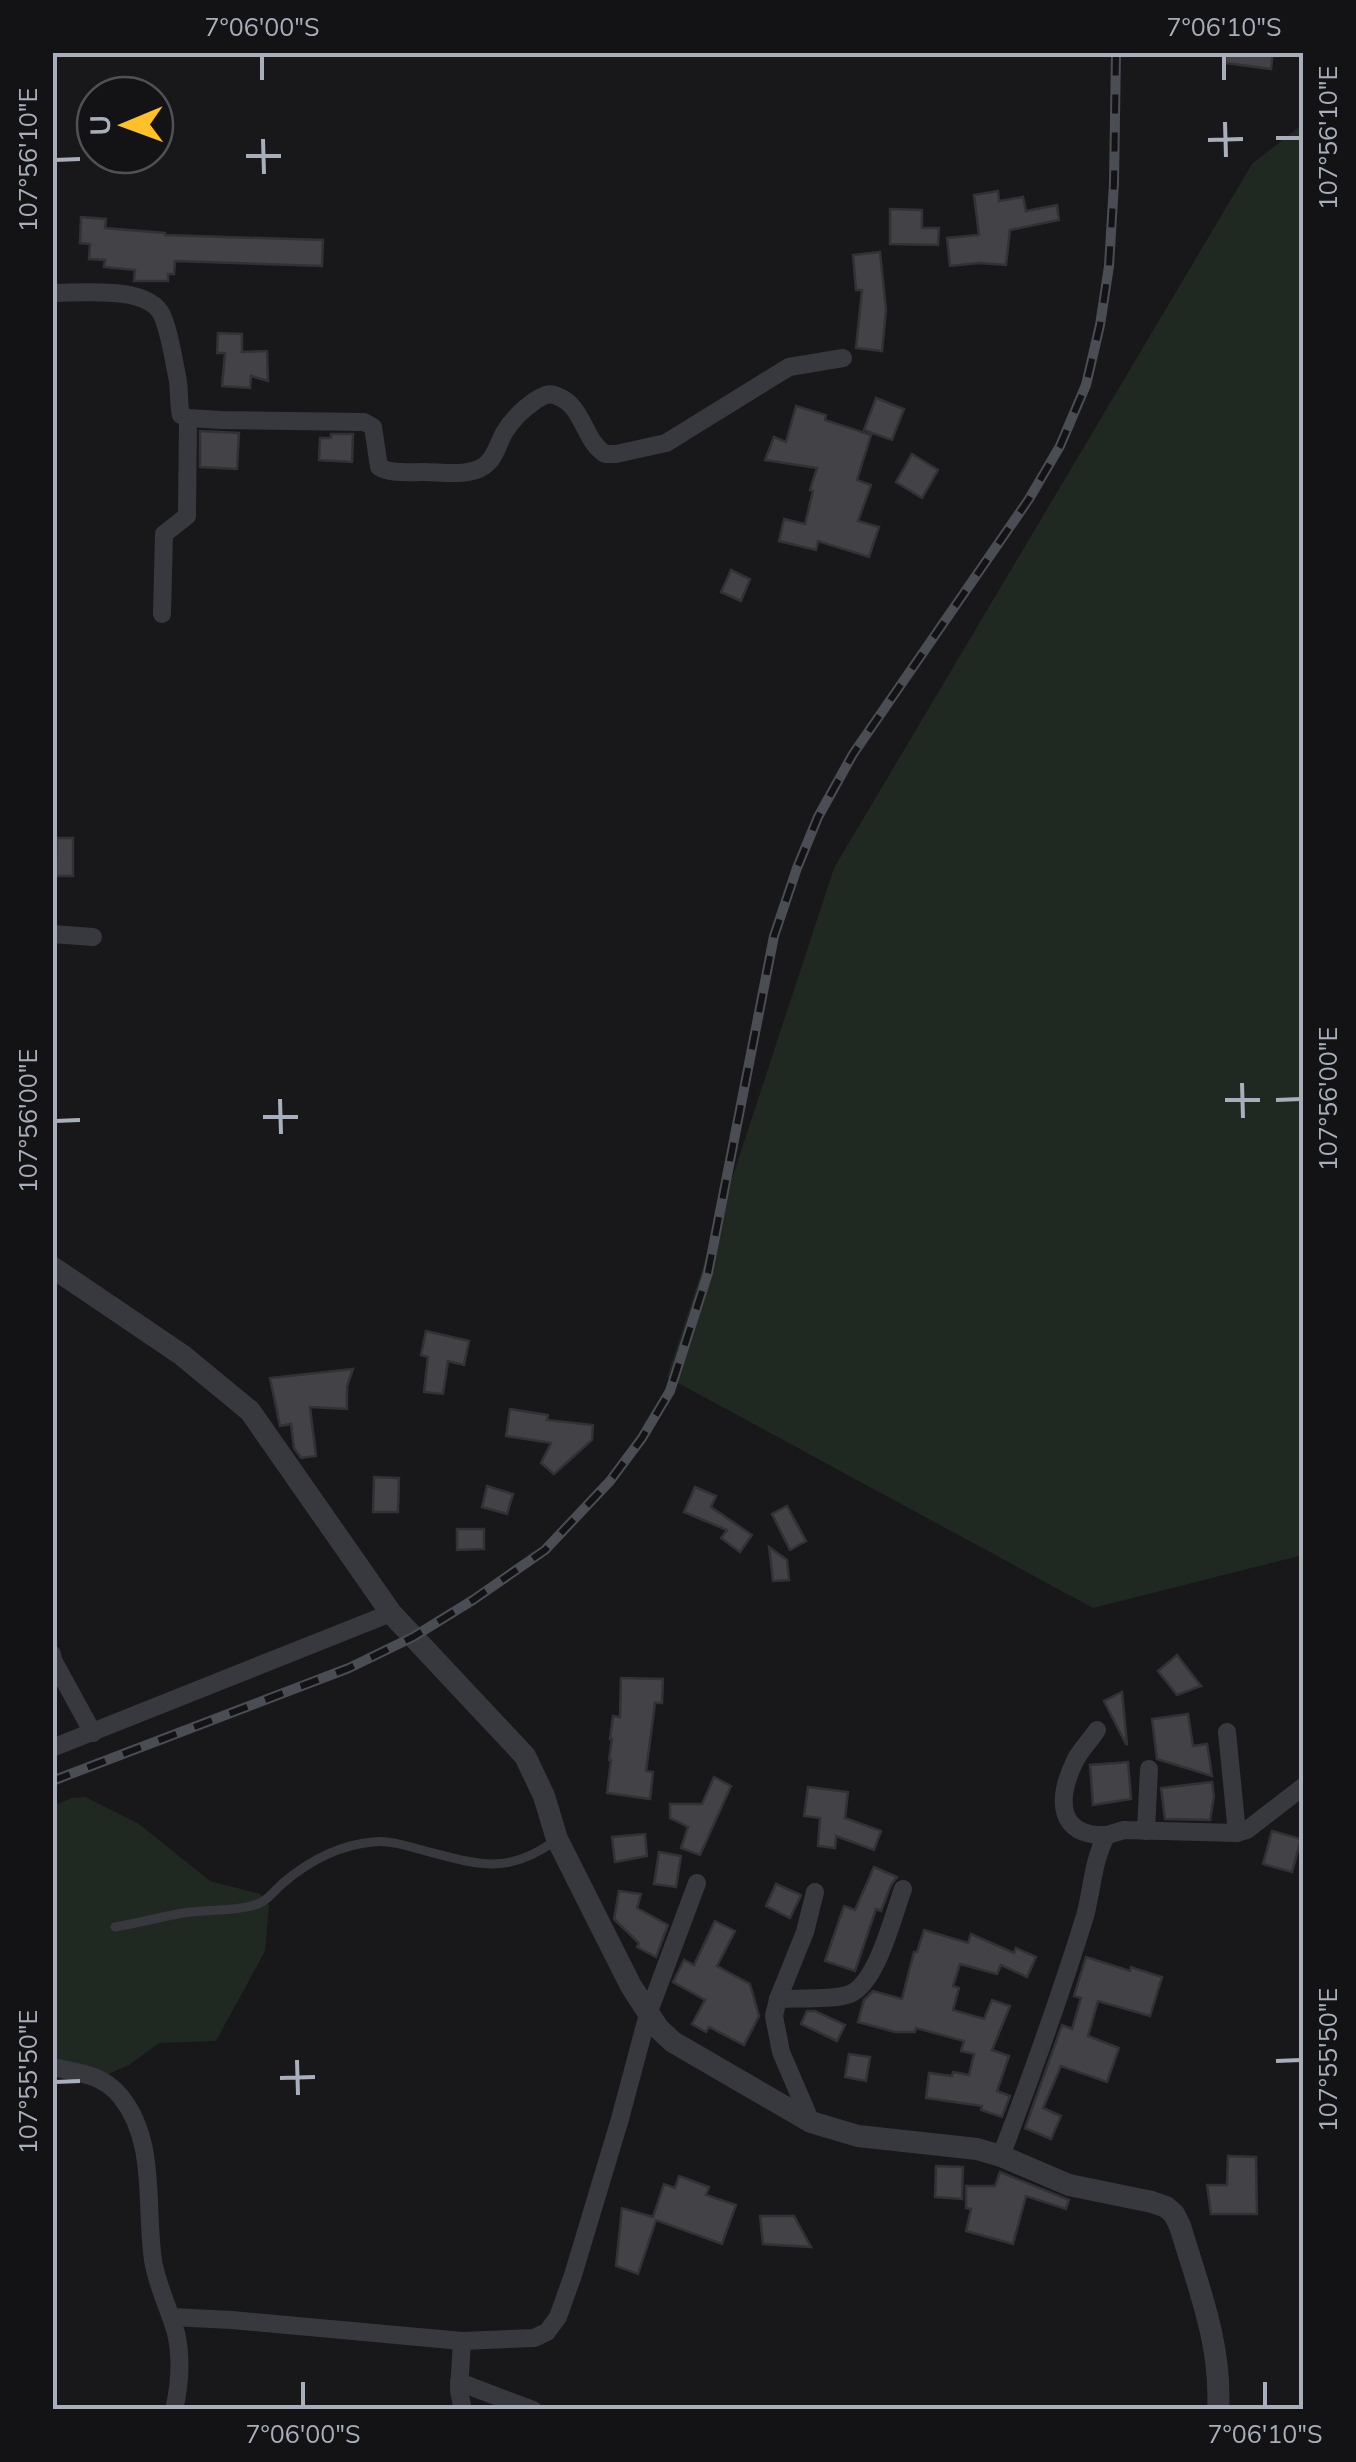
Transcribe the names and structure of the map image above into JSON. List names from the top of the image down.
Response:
{
  "north": "left",
  "coordinates": [
    "7°06'00\"S",
    "7°06'10\"S",
    "107°56'10\"E",
    "107°56'00\"E",
    "107°55'50\"E"
  ]
}
